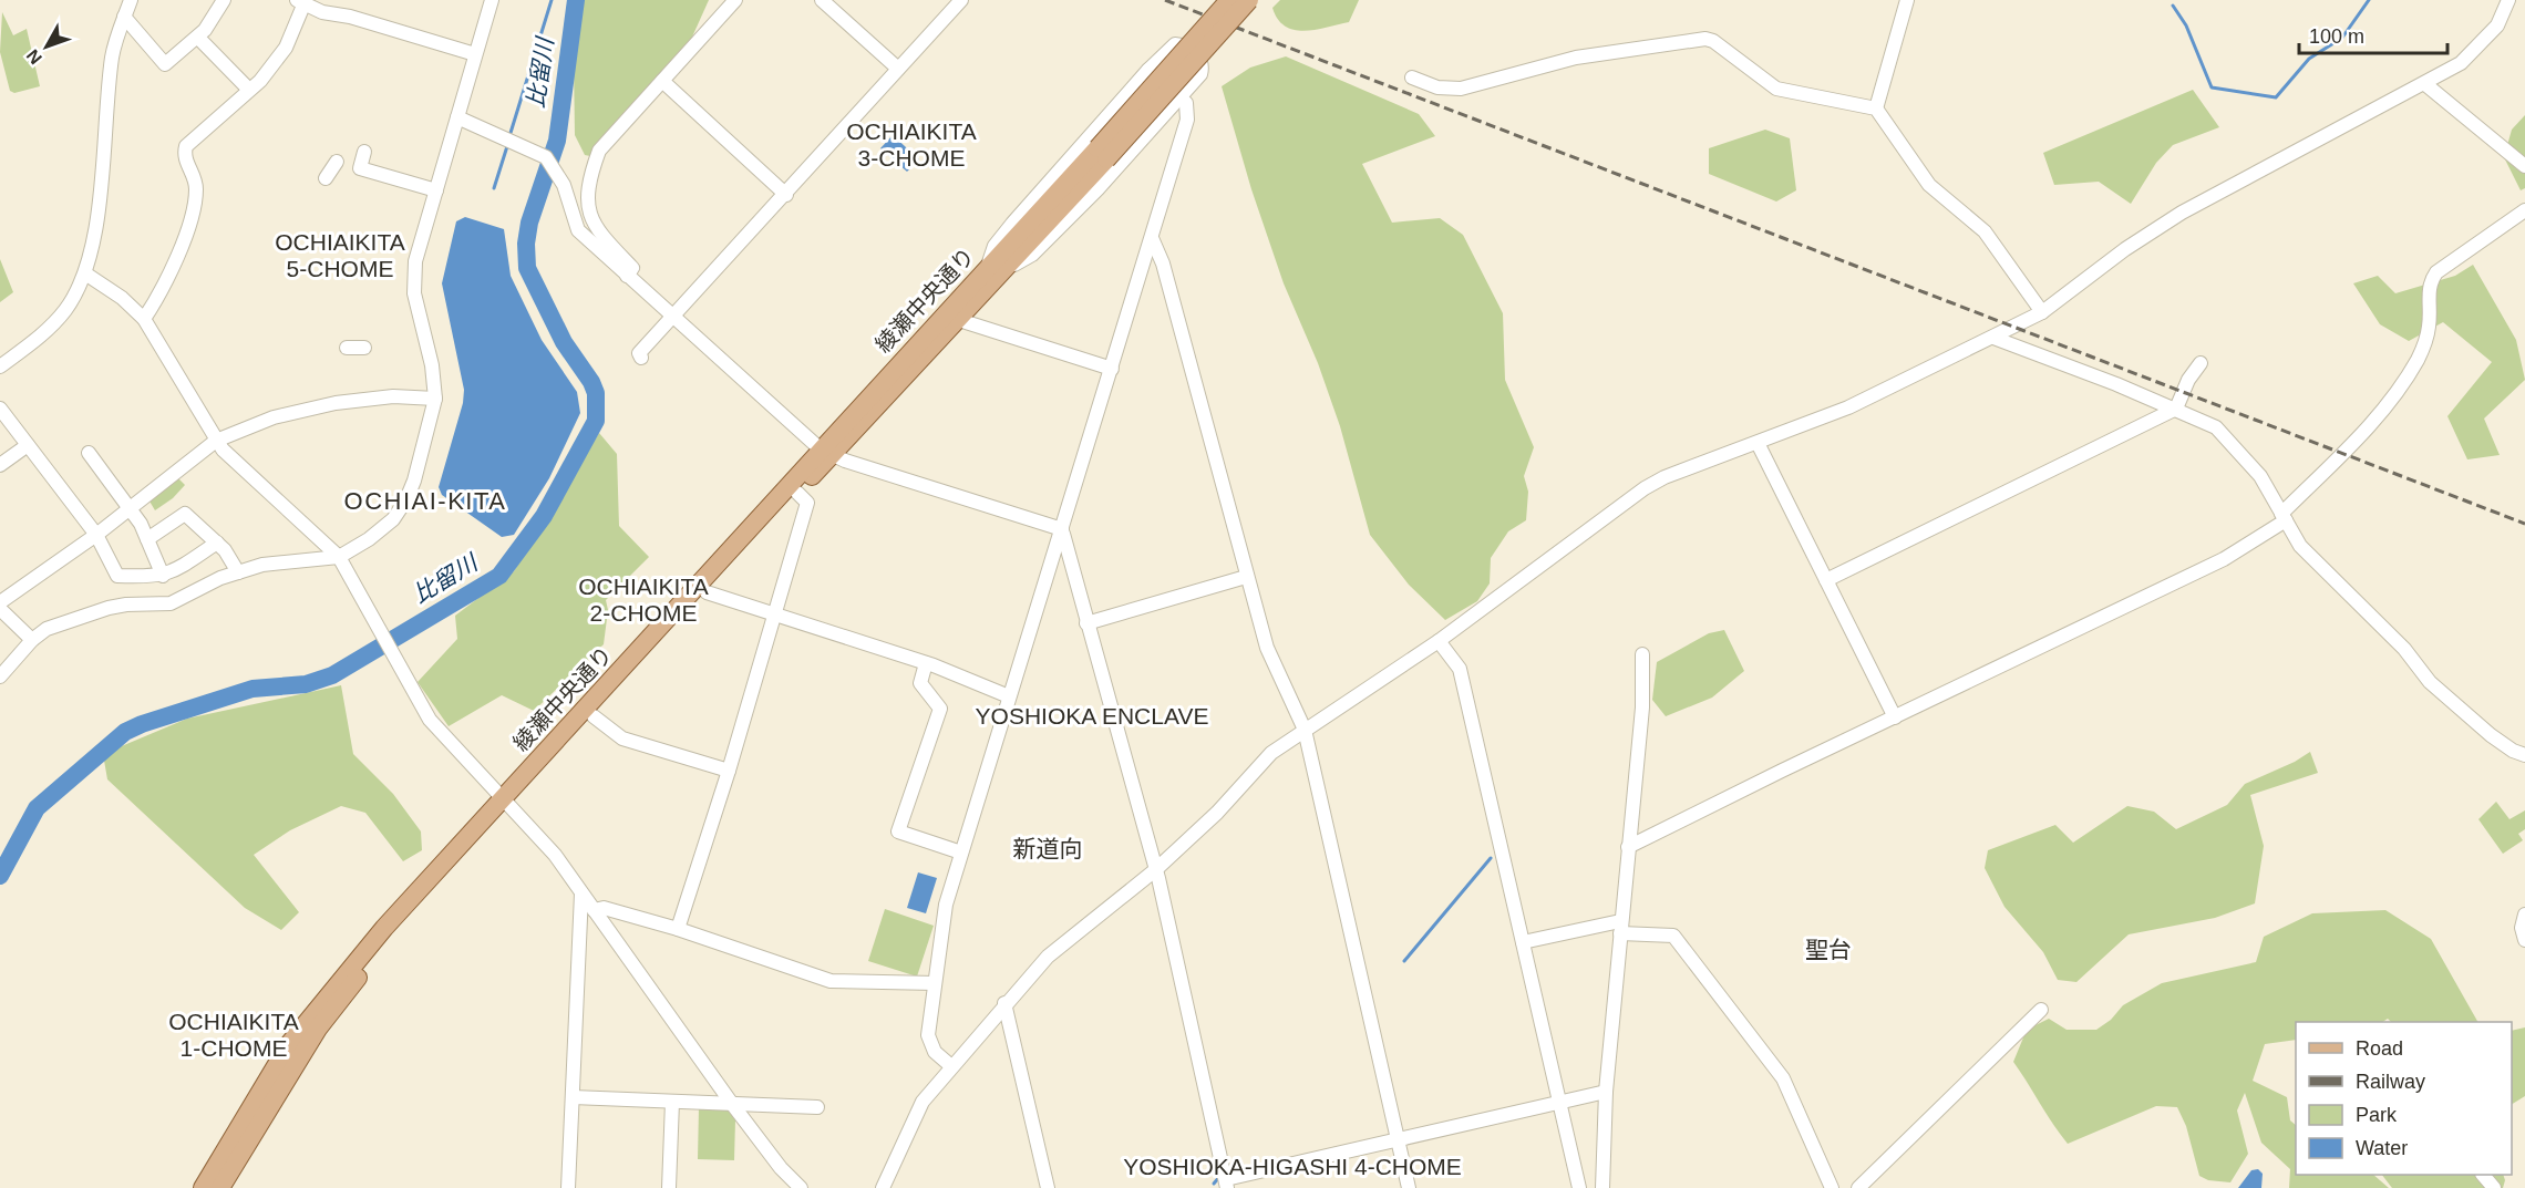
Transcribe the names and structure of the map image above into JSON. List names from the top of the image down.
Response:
{
  "streets": {
    "main road": ["綾瀬中央通り"]
  },
  "districts": [
    "OCHIAIKITA 3-CHOME",
    "OCHIAIKITA 5-CHOME",
    "OCHIAI-KITA",
    "OCHIAIKITA 2-CHOME",
    "YOSHIOKA ENCLAVE",
    "新道向",
    "聖台",
    "OCHIAIKITA 1-CHOME",
    "YOSHIOKA-HIGASHI 4-CHOME"
  ],
  "water": ["比留川"],
  "legend": [
    "Road",
    "Railway",
    "Park",
    "Water"
  ],
  "scale_bar": "100 m",
  "north": "bottom left"
}
